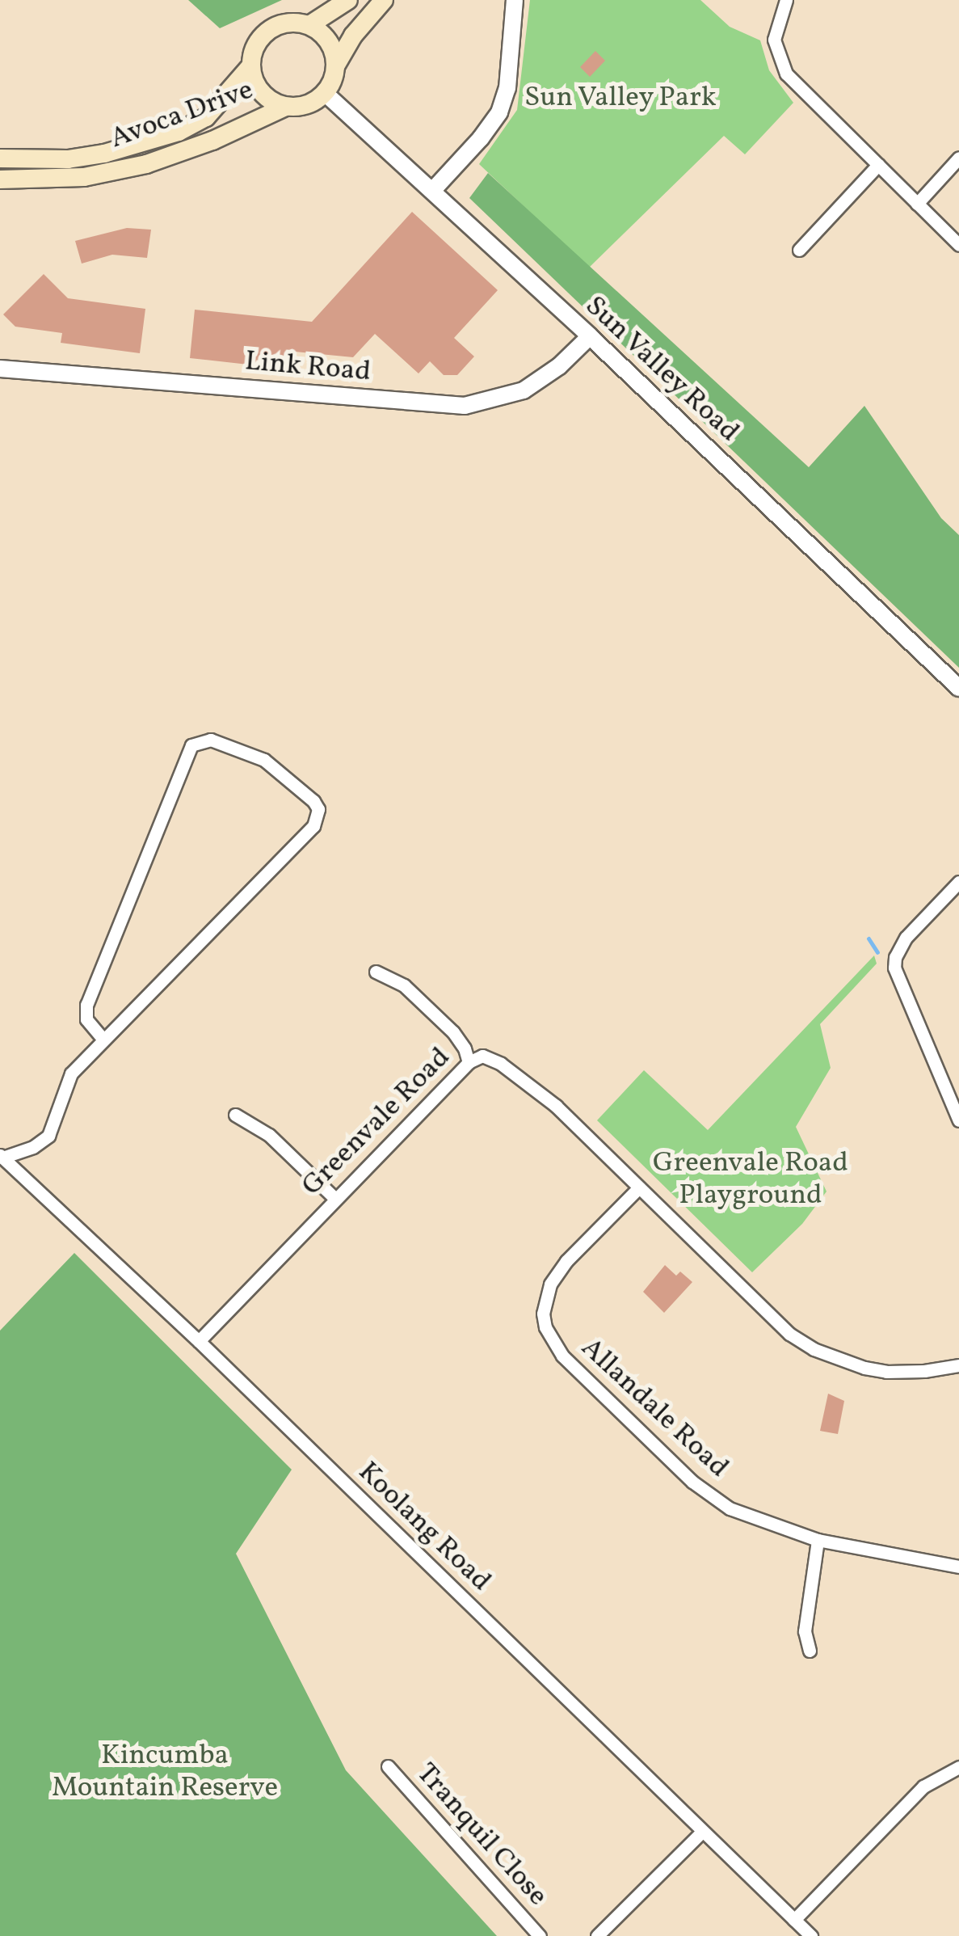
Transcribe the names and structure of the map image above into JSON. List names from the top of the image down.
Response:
{
  "streets": {
    "main road": ["Avoca Drive"],
    "street": [
      "Link Road",
      "Sun Valley Road",
      "Greenvale Road",
      "Allandale Road",
      "Koolang Road",
      "Tranquil Close"
    ]
  },
  "crossings": [
    ["Avoca Drive", "Sun Valley Road"],
    ["Link Road", "Sun Valley Road"],
    ["Greenvale Road", "Allandale Road"],
    ["Greenvale Road", "Koolang Road"]
  ],
  "parks": ["Sun Valley Park", "Greenvale Road Playground", "Kincumba Mountain Reserve"]
}
